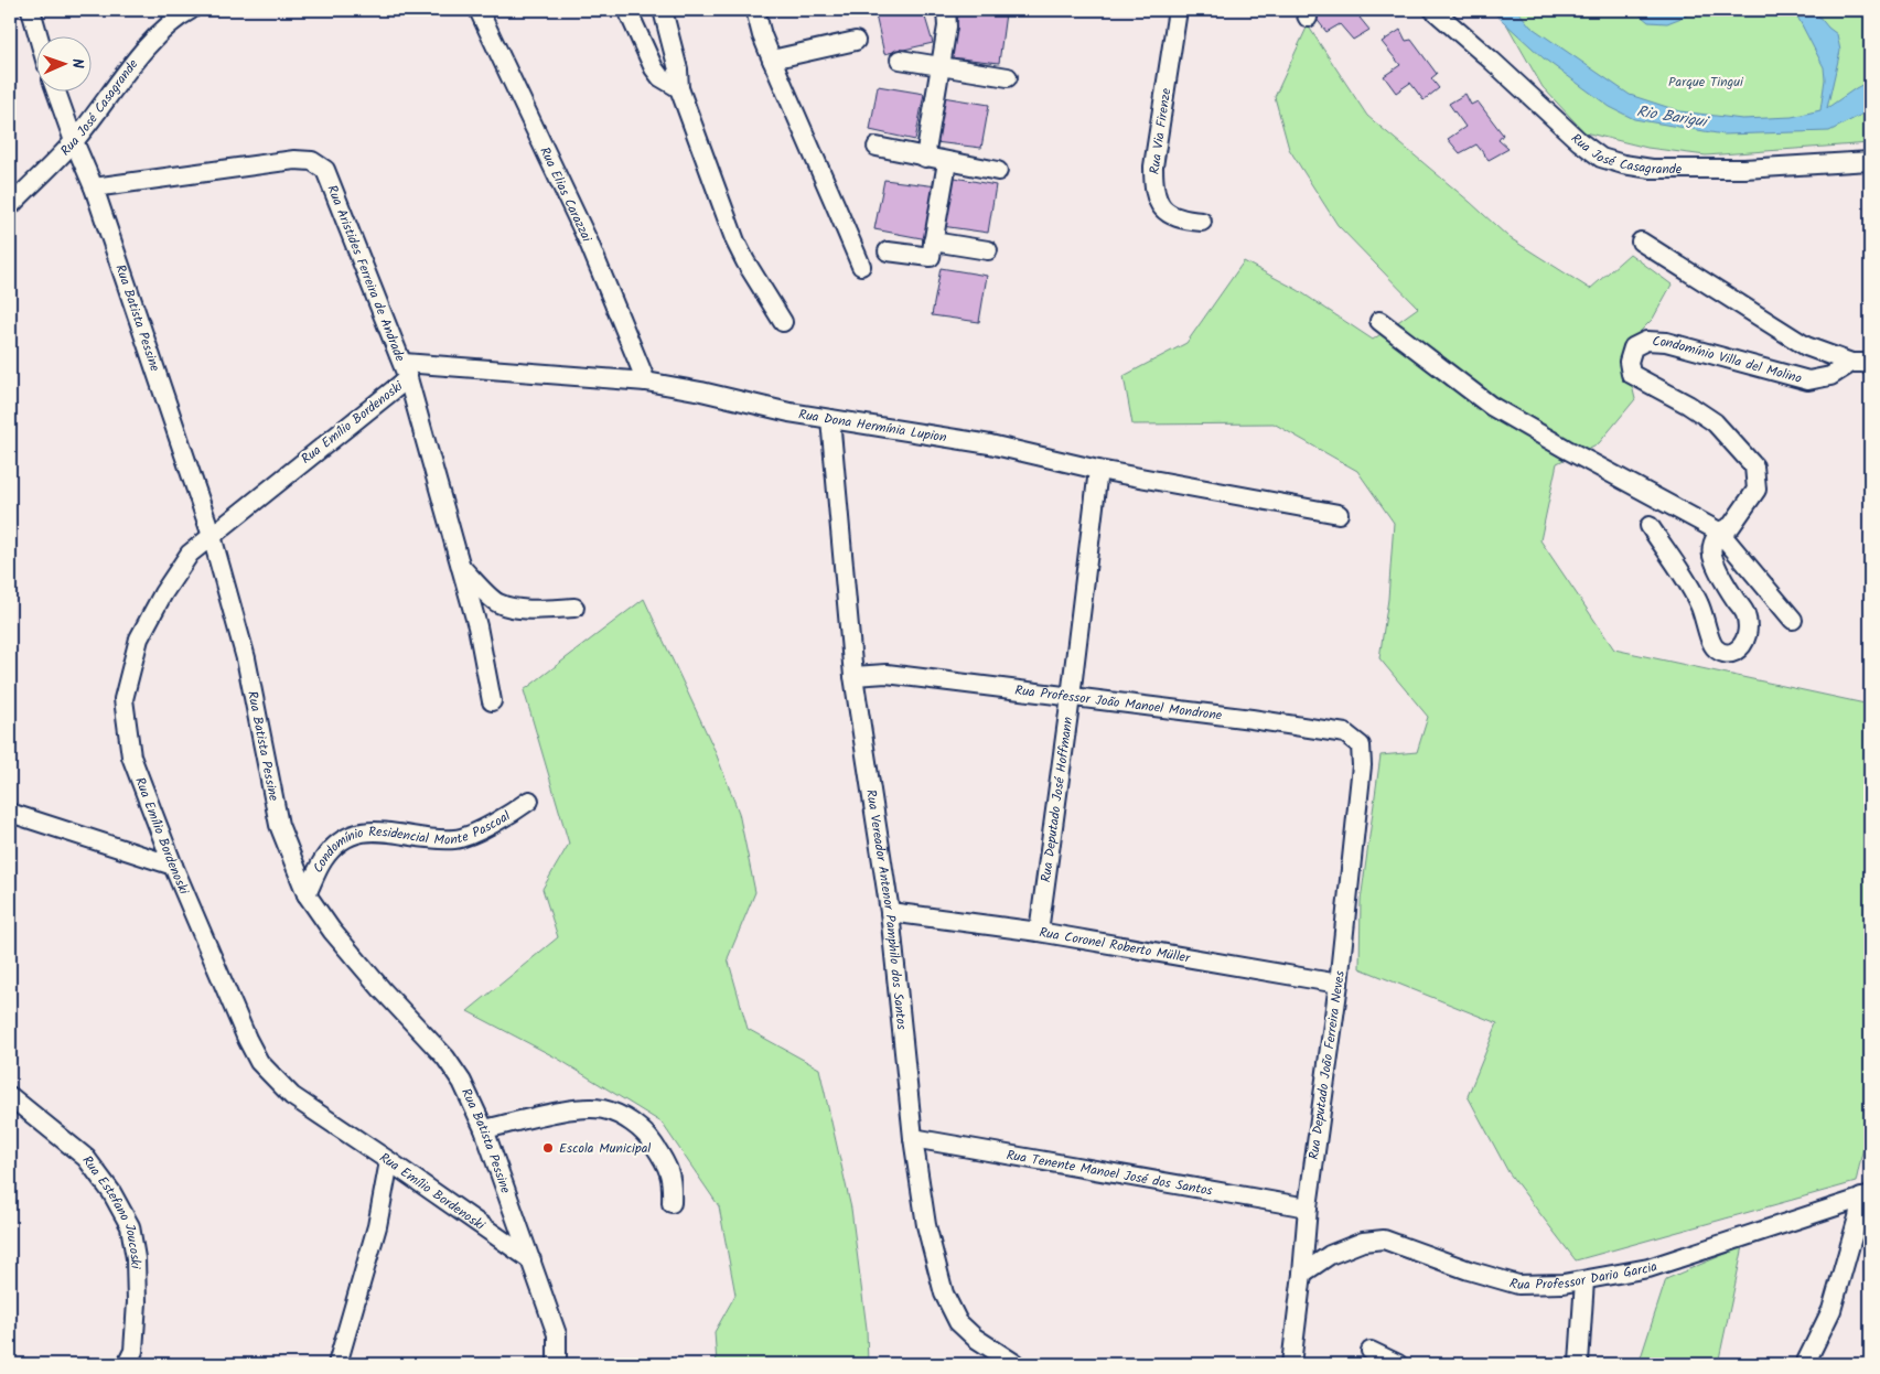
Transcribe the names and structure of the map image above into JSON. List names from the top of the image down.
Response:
{
  "streets": {
    "street": [
      "Rua José Casagrande",
      "Rua Via Firenze",
      "Rua Elias Carazzai",
      "Rua Aristides Ferreira de Andrade",
      "Rua Batista Pessine",
      "Condomínio Villa del Molino",
      "Rua Emílio Bordenoski",
      "Rua Dona Hermínia Lupion",
      "Rua Professor João Manoel Mondrone",
      "Rua Deputado José Hoffmann",
      "Condomínio Residencial Monte Pascoal",
      "Rua Vereador Antenor Pamphilo dos Santos",
      "Rua Coronel Roberto Müller",
      "Rua Deputado João Ferreira Neves",
      "Rua Tenente Manoel José dos Santos",
      "Rua Estefano Joucoski",
      "Rua Professor Dario Garcia"
    ]
  },
  "crossings": [
    ["Rua José Casagrande", "Rua Batista Pessine"],
    ["Rua Elias Carazzai", "Rua Dona Hermínia Lupion"],
    ["Rua Aristides Ferreira de Andrade", "Rua Batista Pessine"],
    ["Rua Aristides Ferreira de Andrade", "Rua Emílio Bordenoski"],
    ["Rua Aristides Ferreira de Andrade", "Rua Dona Hermínia Lupion"],
    ["Rua Batista Pessine", "Rua Emílio Bordenoski"],
    ["Rua Batista Pessine", "Condomínio Residencial Monte Pascoal"],
    ["Rua Emílio Bordenoski", "Rua Dona Hermínia Lupion"],
    ["Rua Dona Hermínia Lupion", "Rua Deputado José Hoffmann"],
    ["Rua Dona Hermínia Lupion", "Rua Vereador Antenor Pamphilo dos Santos"],
    ["Rua Professor João Manoel Mondrone", "Rua Deputado José Hoffmann"],
    ["Rua Professor João Manoel Mondrone", "Rua Vereador Antenor Pamphilo dos Santos"],
    ["Rua Professor João Manoel Mondrone", "Rua Deputado João Ferreira Neves"],
    ["Rua Deputado José Hoffmann", "Rua Coronel Roberto Müller"],
    ["Rua Vereador Antenor Pamphilo dos Santos", "Rua Coronel Roberto Müller"],
    ["Rua Vereador Antenor Pamphilo dos Santos", "Rua Tenente Manoel José dos Santos"],
    ["Rua Coronel Roberto Müller", "Rua Deputado João Ferreira Neves"],
    ["Rua Deputado João Ferreira Neves", "Rua Tenente Manoel José dos Santos"],
    ["Rua Deputado João Ferreira Neves", "Rua Professor Dario Garcia"]
  ],
  "water": ["Rio Barigui"],
  "parks": ["Parque Tingui"],
  "places": ["Escola Municipal"],
  "north": "right"
}
